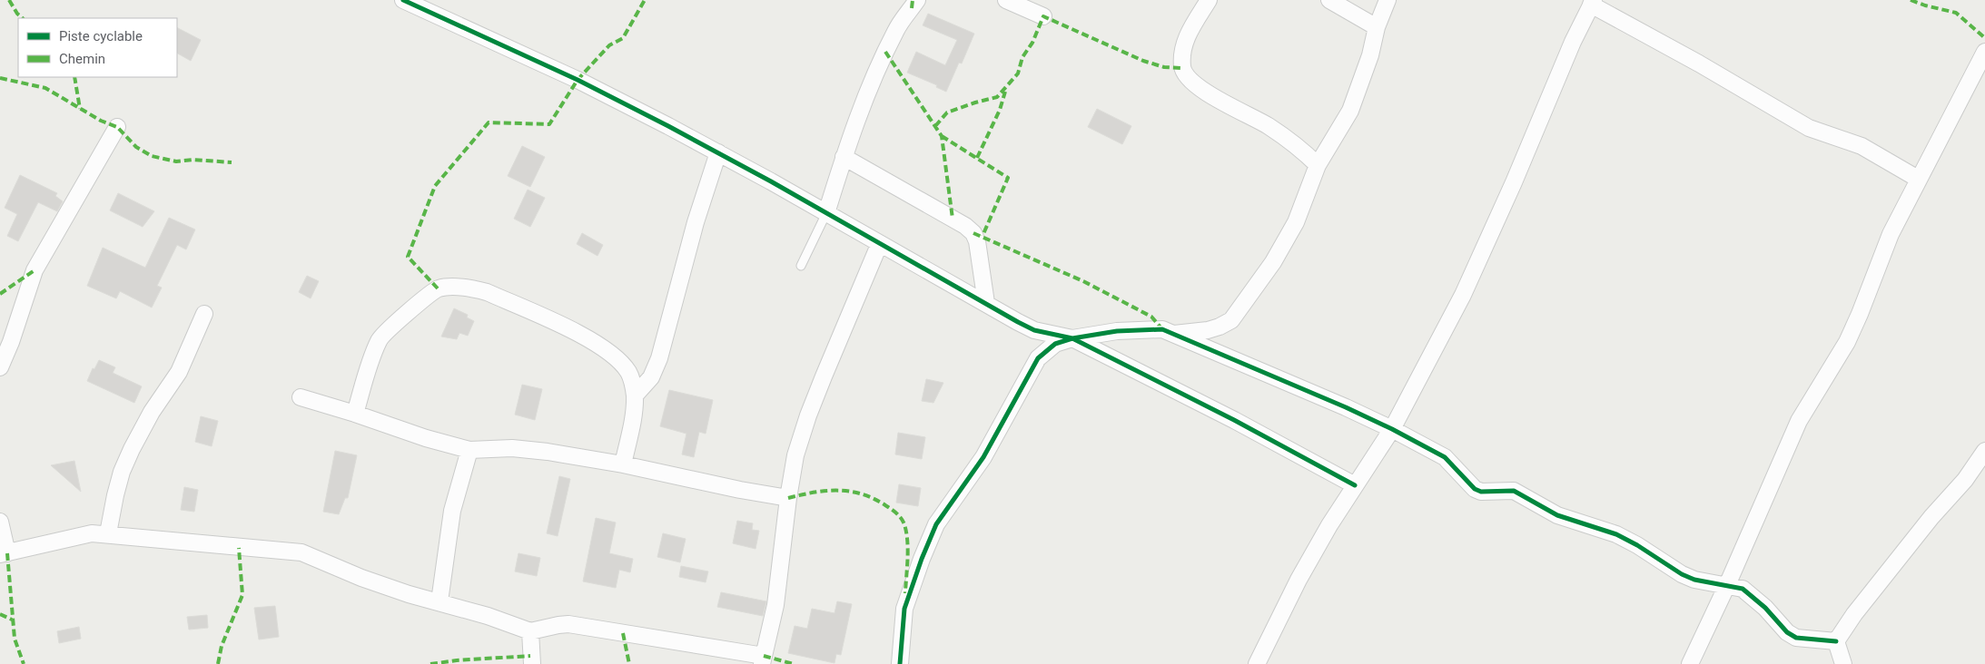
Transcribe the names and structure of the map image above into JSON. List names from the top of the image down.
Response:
{
  "legend": ["Piste cyclable", "Chemin"]
}
